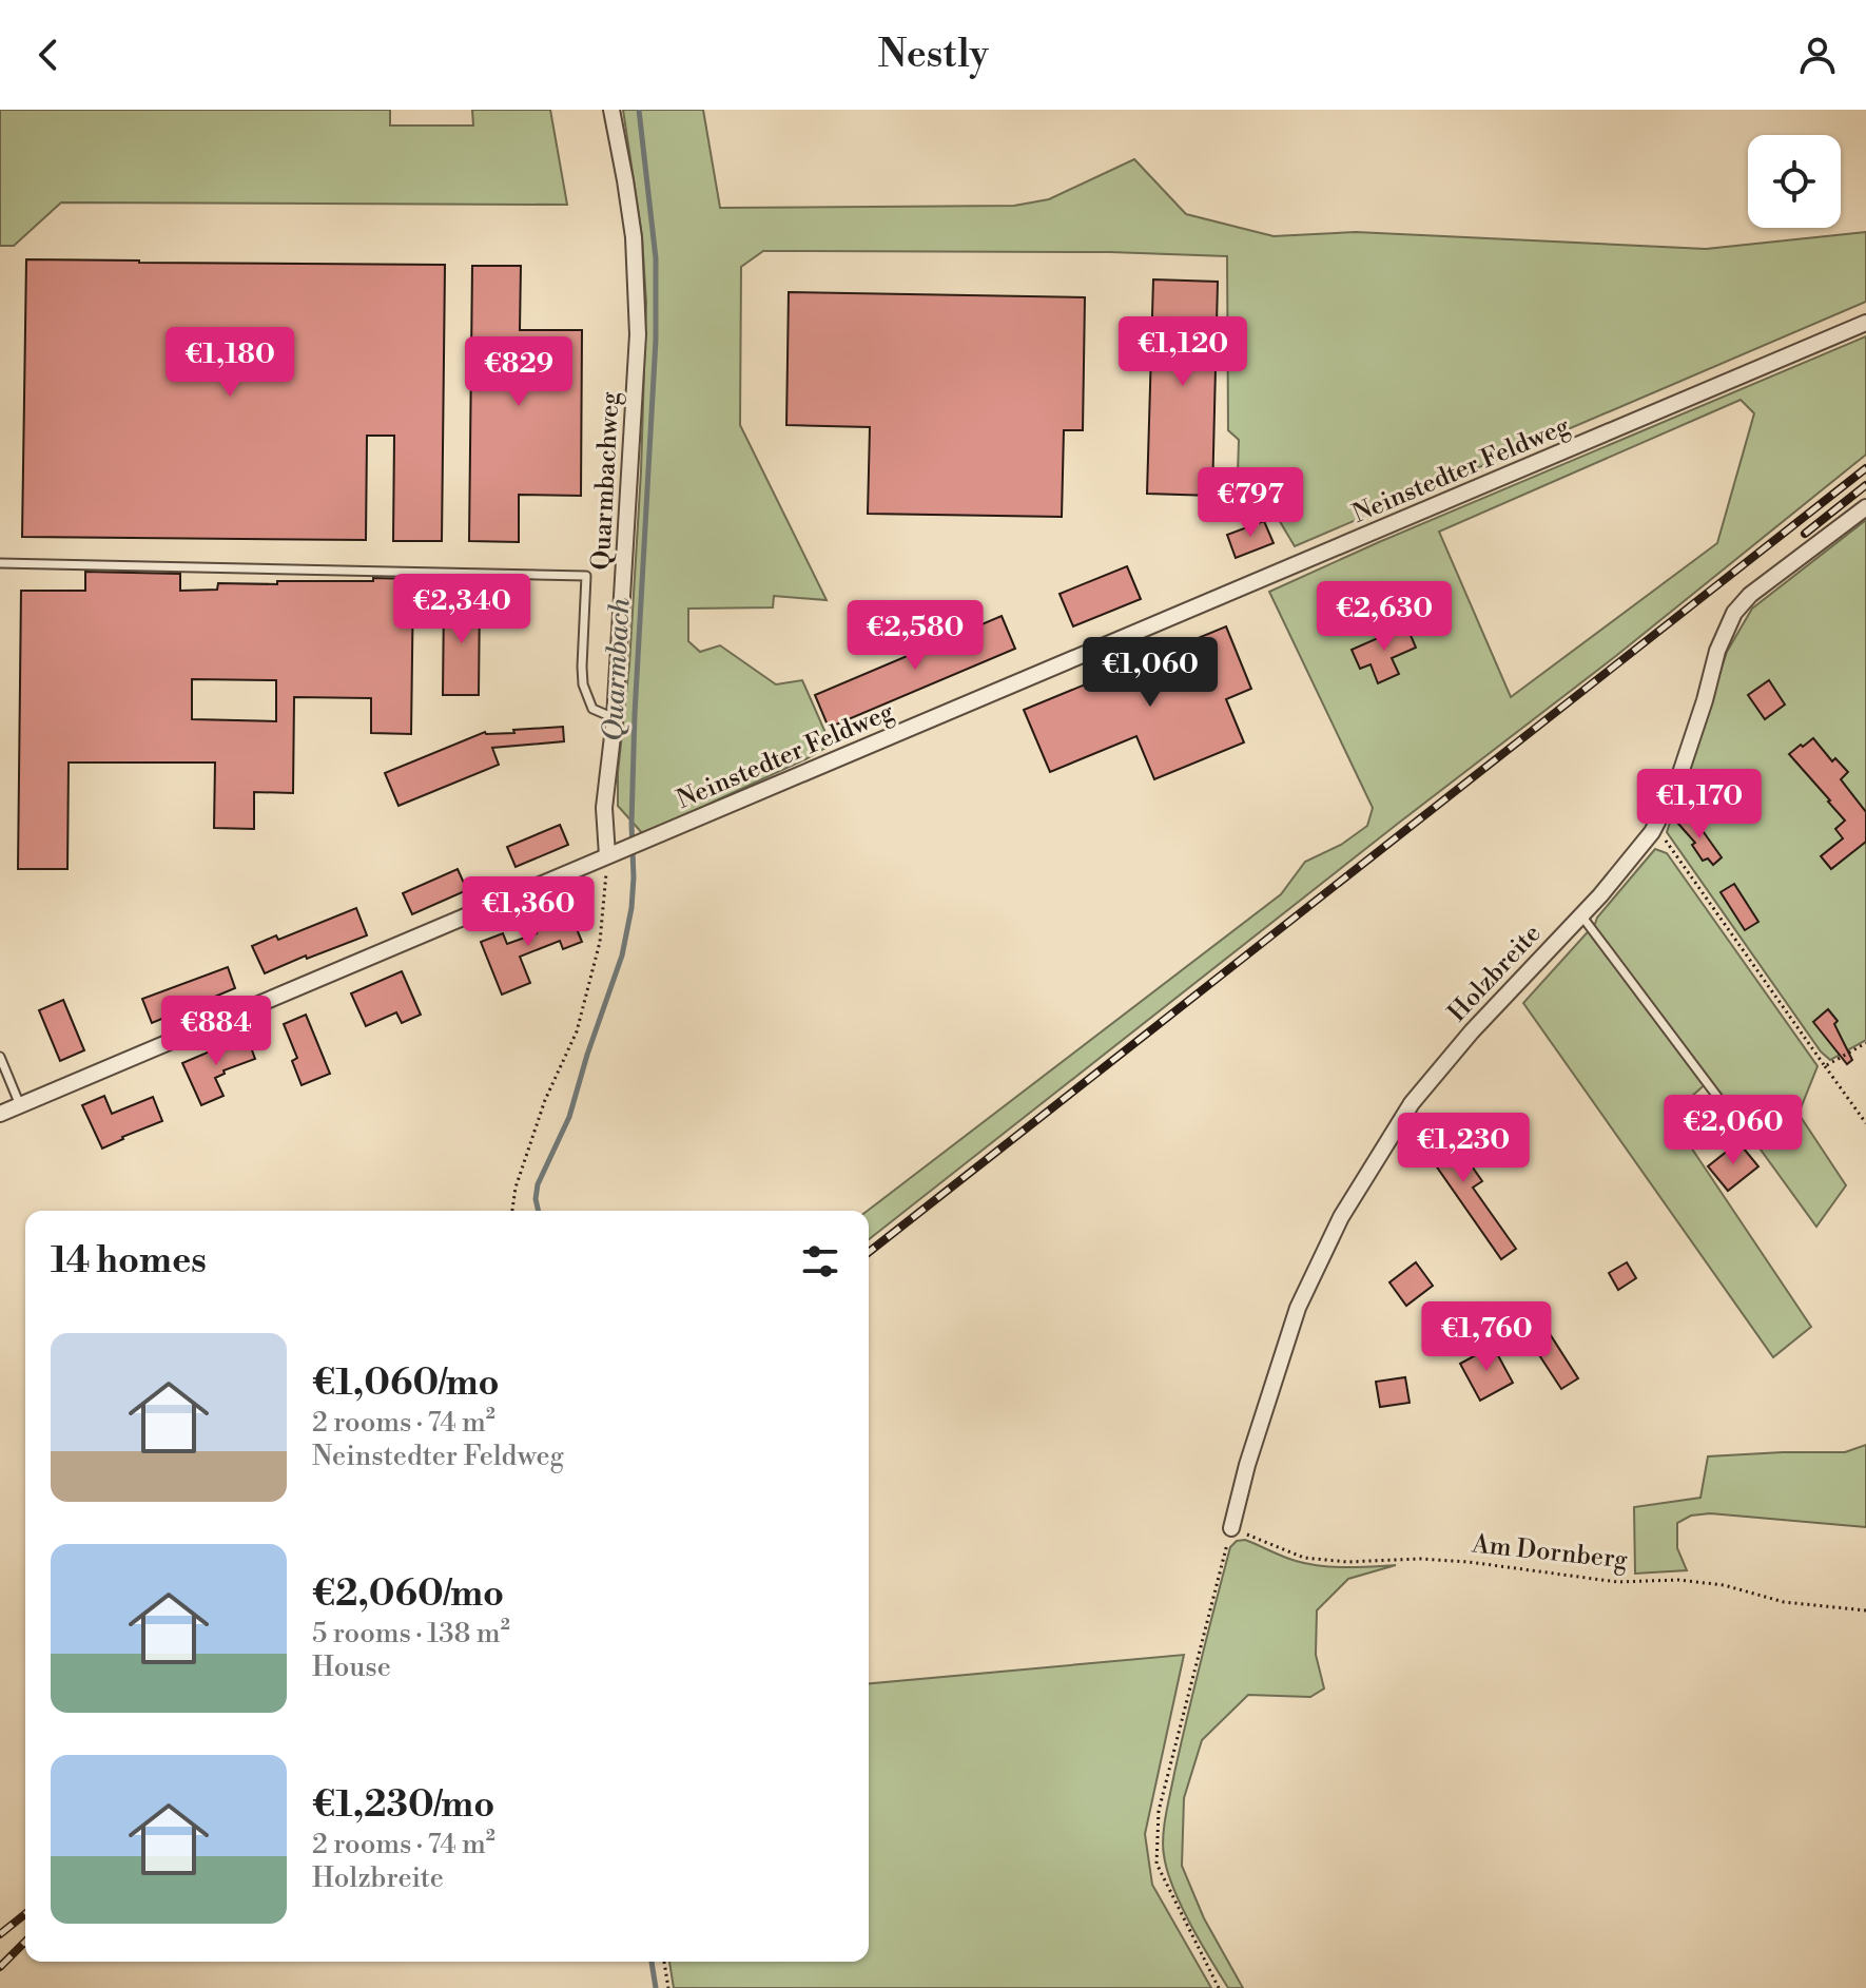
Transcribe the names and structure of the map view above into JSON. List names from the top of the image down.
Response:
{
  "streets": {
    "street": ["Neinstedter Feldweg", "Quarmbachweg", "Holzbreite"],
    "path": ["Am Dornberg"]
  },
  "crossings": [
    ["Neinstedter Feldweg", "Quarmbachweg"],
    ["Holzbreite", "Am Dornberg"]
  ],
  "water": ["Quarmbach"],
  "page": {
    "header": "Nestly",
    "price": [
      "€1,120",
      "€1,180",
      "€829",
      "€797",
      "€2,340",
      "€2,630",
      "€2,580",
      "€1,060",
      "€1,170",
      "€1,360",
      "€884",
      "€2,060",
      "€1,230",
      "€1,760"
    ],
    "heading": "14 homes",
    "list": [
      {
        "name": "€1,060/mo",
        "note": "2 rooms · 74 m² · Neinstedter Feldweg"
      },
      {
        "name": "€2,060/mo",
        "note": "5 rooms · 138 m² · House"
      },
      {
        "name": "€1,230/mo",
        "note": "2 rooms · 74 m² · Holzbreite"
      }
    ]
  }
}
